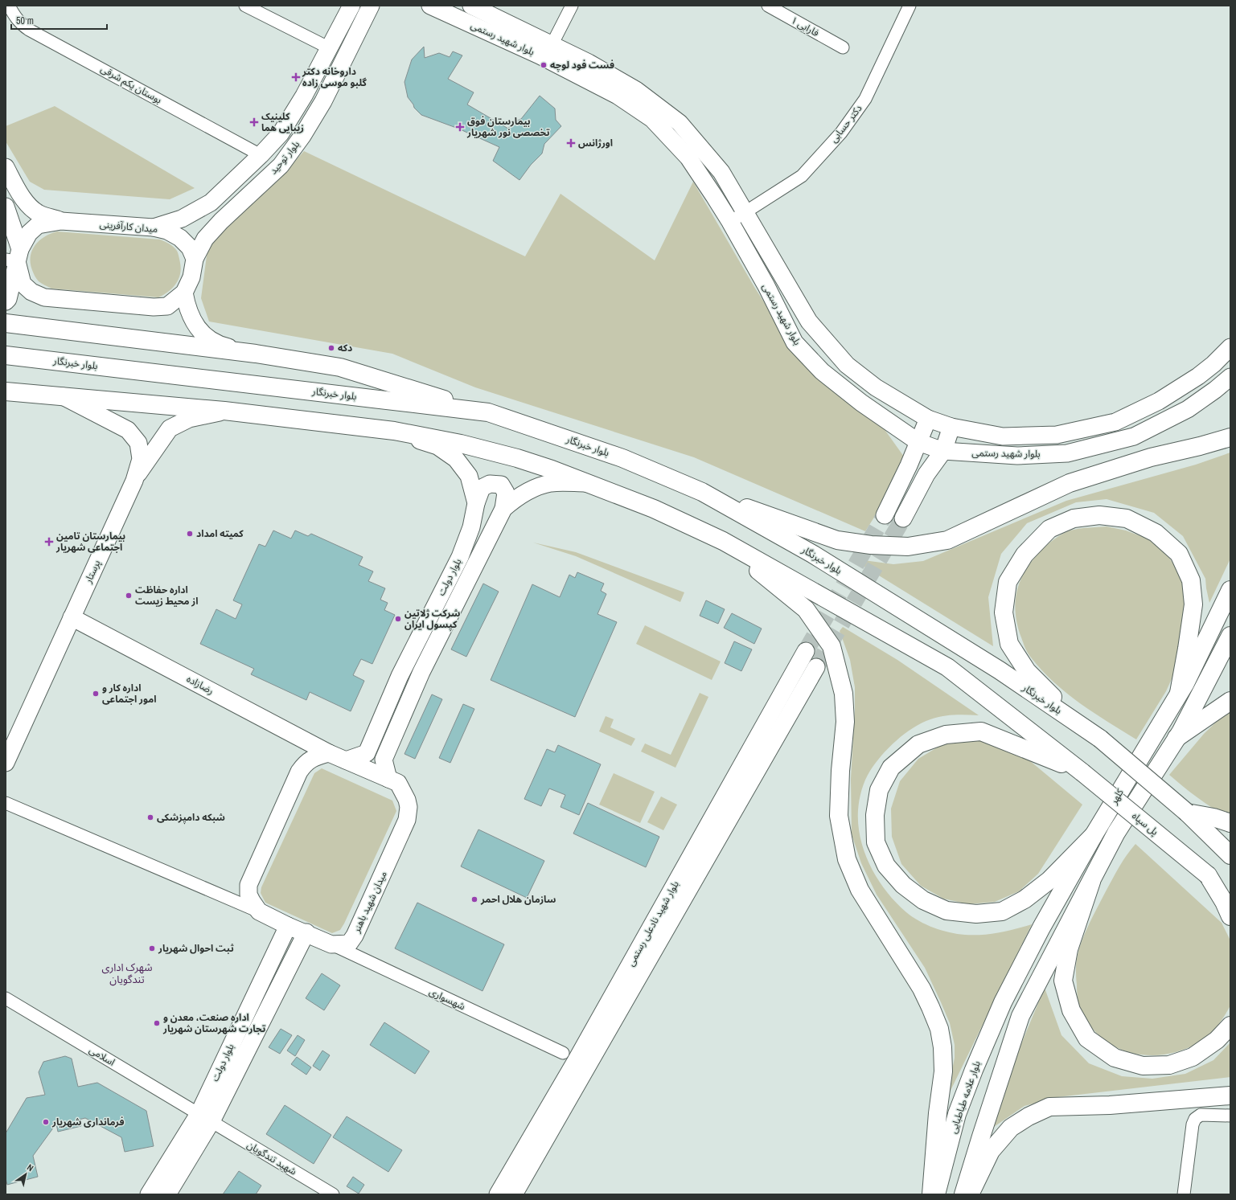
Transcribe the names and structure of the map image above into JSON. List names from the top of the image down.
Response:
{
  "streets": {
    "main road": [
      "بلوار شهید رستمی",
      "بلوار توحید",
      "میدان کارآفرینی",
      "بلوار خبرنگار",
      "پرستار",
      "بلوار دولت",
      "رضازاده",
      "کلهر",
      "پل سپاه",
      "میدان شهید باهنر",
      "بلوار شهید نادعلی رستمی",
      "بلوار علامه طباطبایی"
    ],
    "street": [
      "فارابی ۱",
      "بوستان یکم شرقی",
      "دکتر حسابی",
      "شهسواری",
      "اسلامی",
      "شهید تندگویان"
    ]
  },
  "crossings": [
    ["بلوار شهید رستمی", "دکتر حسابی"],
    ["بوستان یکم شرقی", "بلوار توحید"],
    ["بلوار توحید", "میدان کارآفرینی"],
    ["پرستار", "رضازاده"],
    ["بلوار دولت", "میدان شهید باهنر"],
    ["بلوار دولت", "اسلامی"],
    ["بلوار دولت", "شهید تندگویان"],
    ["رضازاده", "میدان شهید باهنر"],
    ["کلهر", "بلوار علامه طباطبایی"],
    ["میدان شهید باهنر", "شهسواری"],
    ["اسلامی", "شهید تندگویان"]
  ],
  "districts": ["شهرک اداری تندگویان"],
  "places": {
    "other": [
      "فست فود لوچه",
      "دکه",
      "کمیته امداد",
      "اداره حفاظت از محیط زیست",
      "شرکت ژلاتین کپسول ایران",
      "اداره کار و امور اجتماعی",
      "شبکه دامپزشکی",
      "سازمان هلال احمر",
      "ثبت احوال شهریار",
      "اداره صنعت، معدن و تجارت شهرستان شهریار",
      "فرمانداری شهریار"
    ],
    "health": [
      "داروخانه دکتر گلبو موسی زاده",
      "کلینیک زیبایی هما",
      "بیمارستان فوق تخصصی نور شهریار",
      "اورژانس",
      "بیمارستان تامین اجتماعی شهریار"
    ]
  },
  "scale_bar": "50 m",
  "north": "top right"
}
